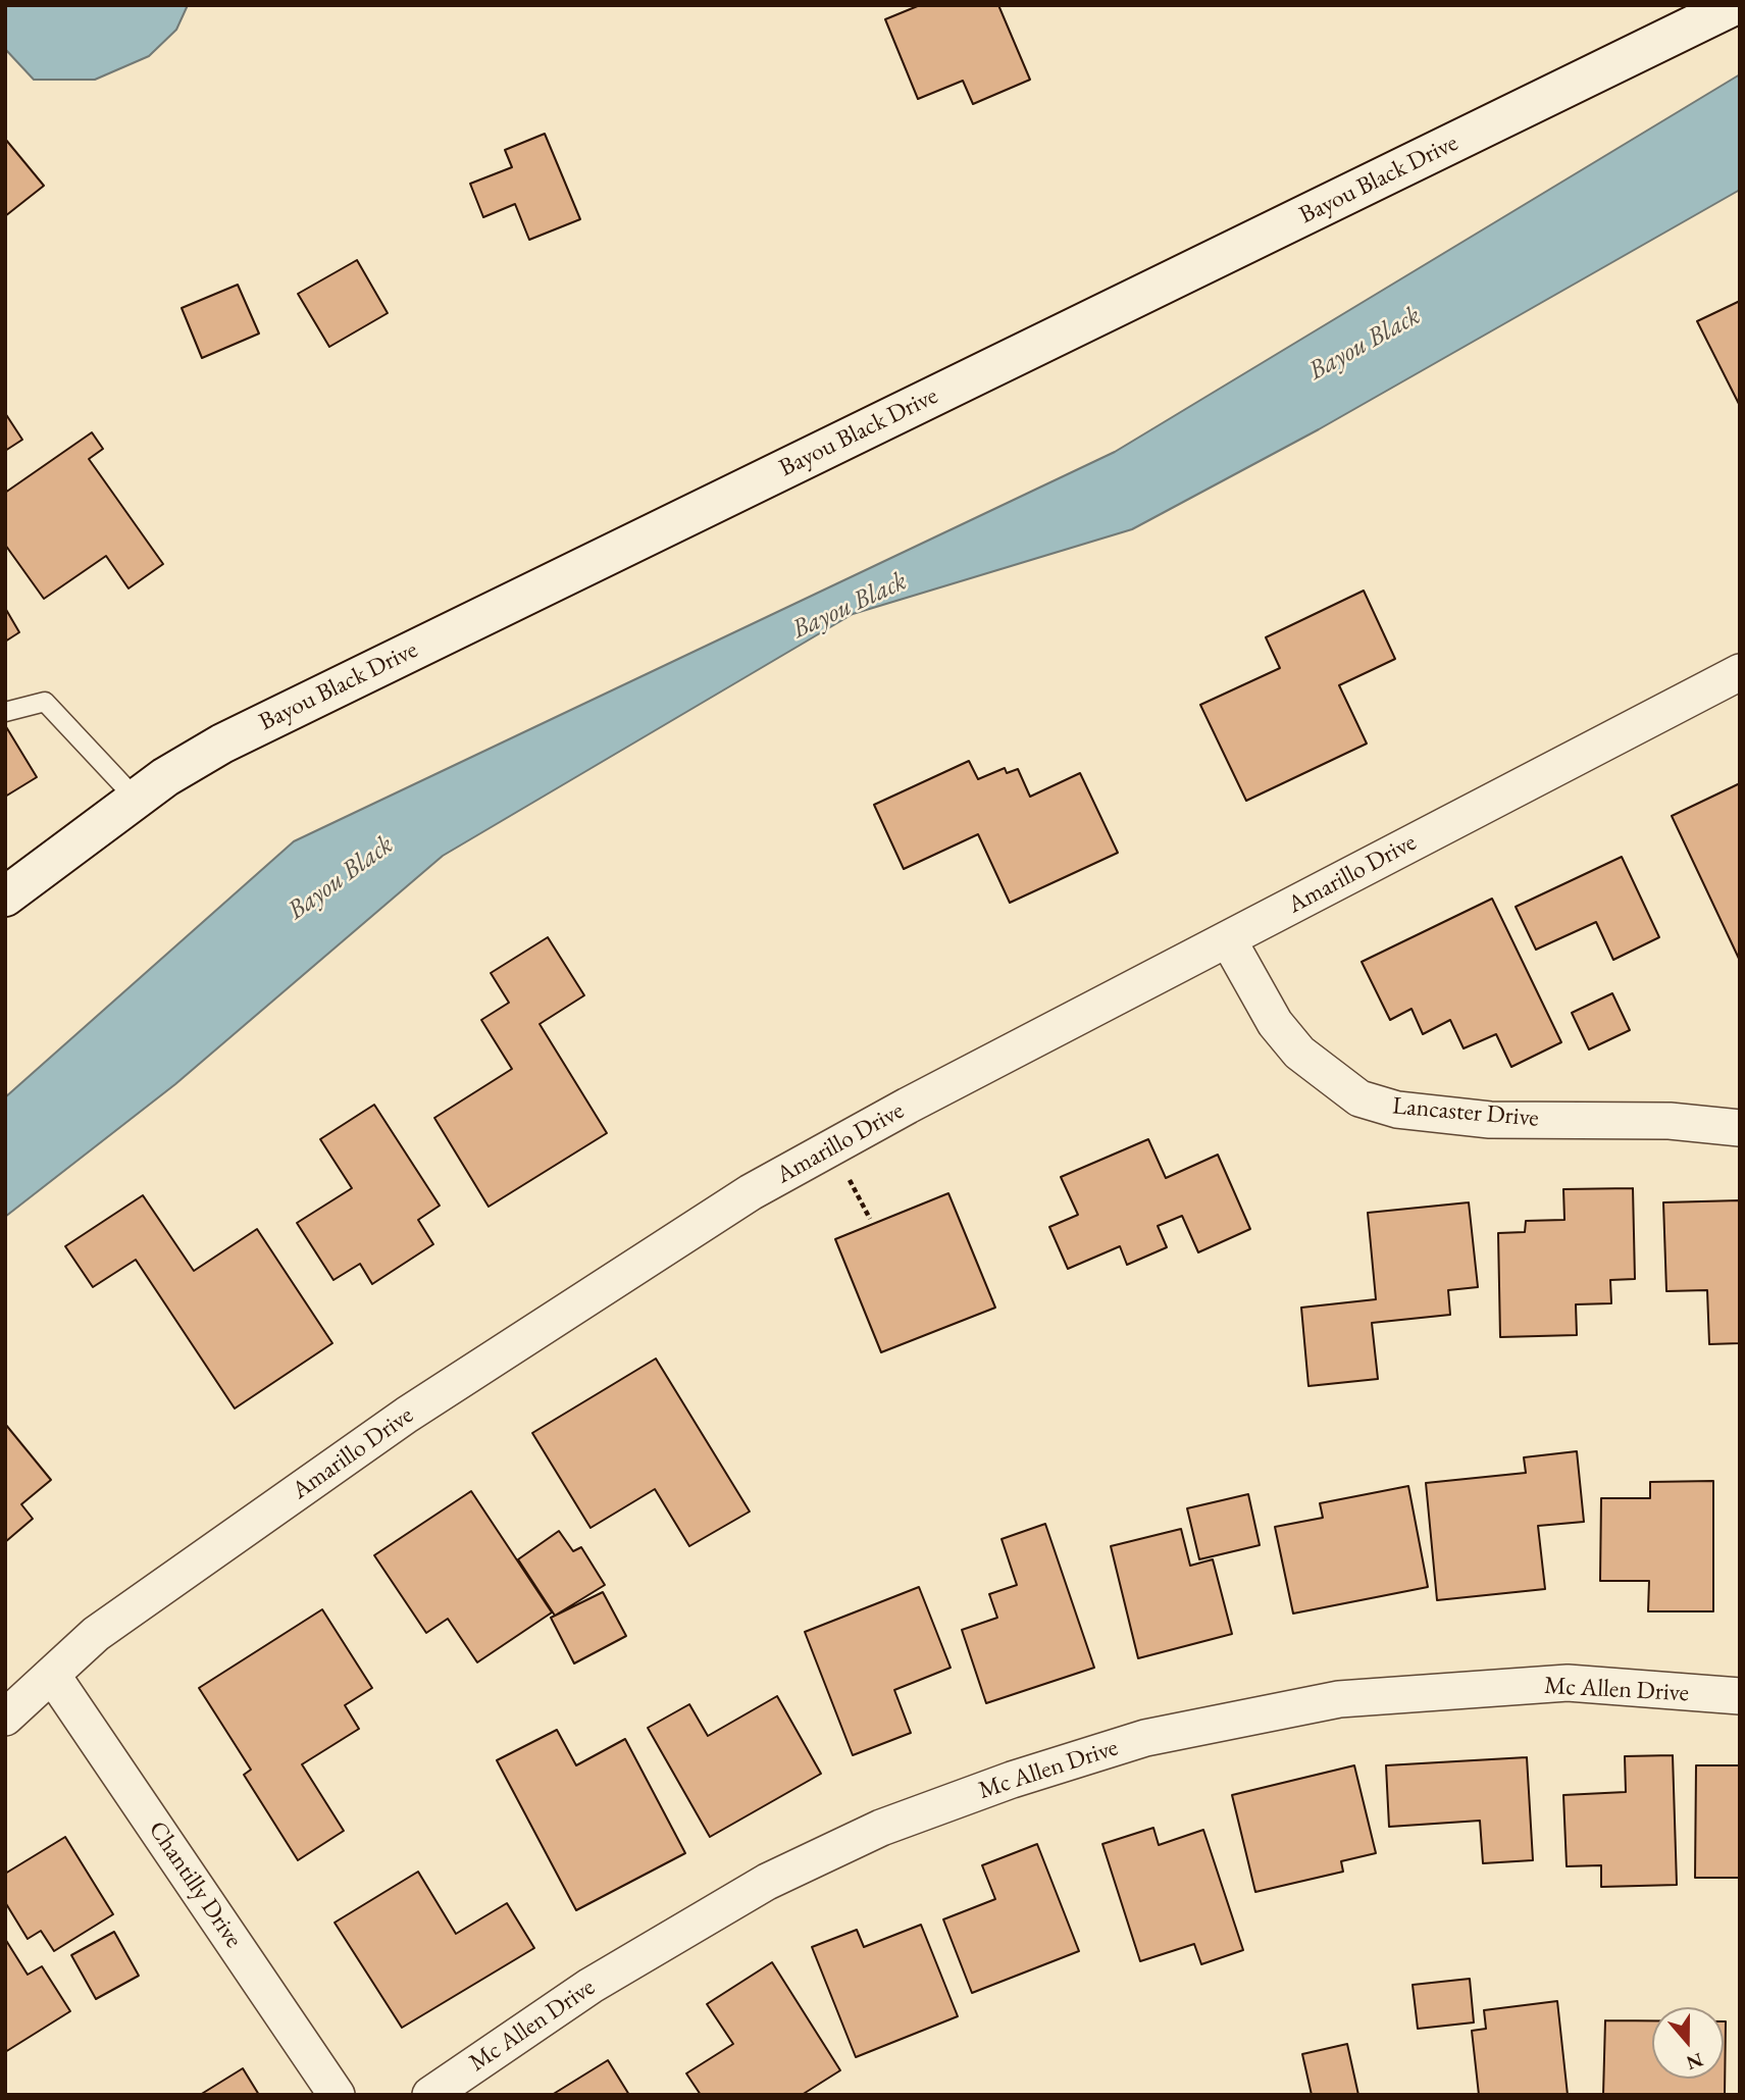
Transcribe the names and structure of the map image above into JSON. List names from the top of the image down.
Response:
{
  "streets": {
    "main road": ["Bayou Black Drive"],
    "street": [
      "Amarillo Drive",
      "Lancaster Drive",
      "Mc Allen Drive",
      "Chantilly Drive"
    ]
  },
  "crossings": [
    ["Amarillo Drive", "Lancaster Drive"],
    ["Amarillo Drive", "Chantilly Drive"]
  ],
  "water": ["Bayou Black"],
  "north": "bottom"
}
